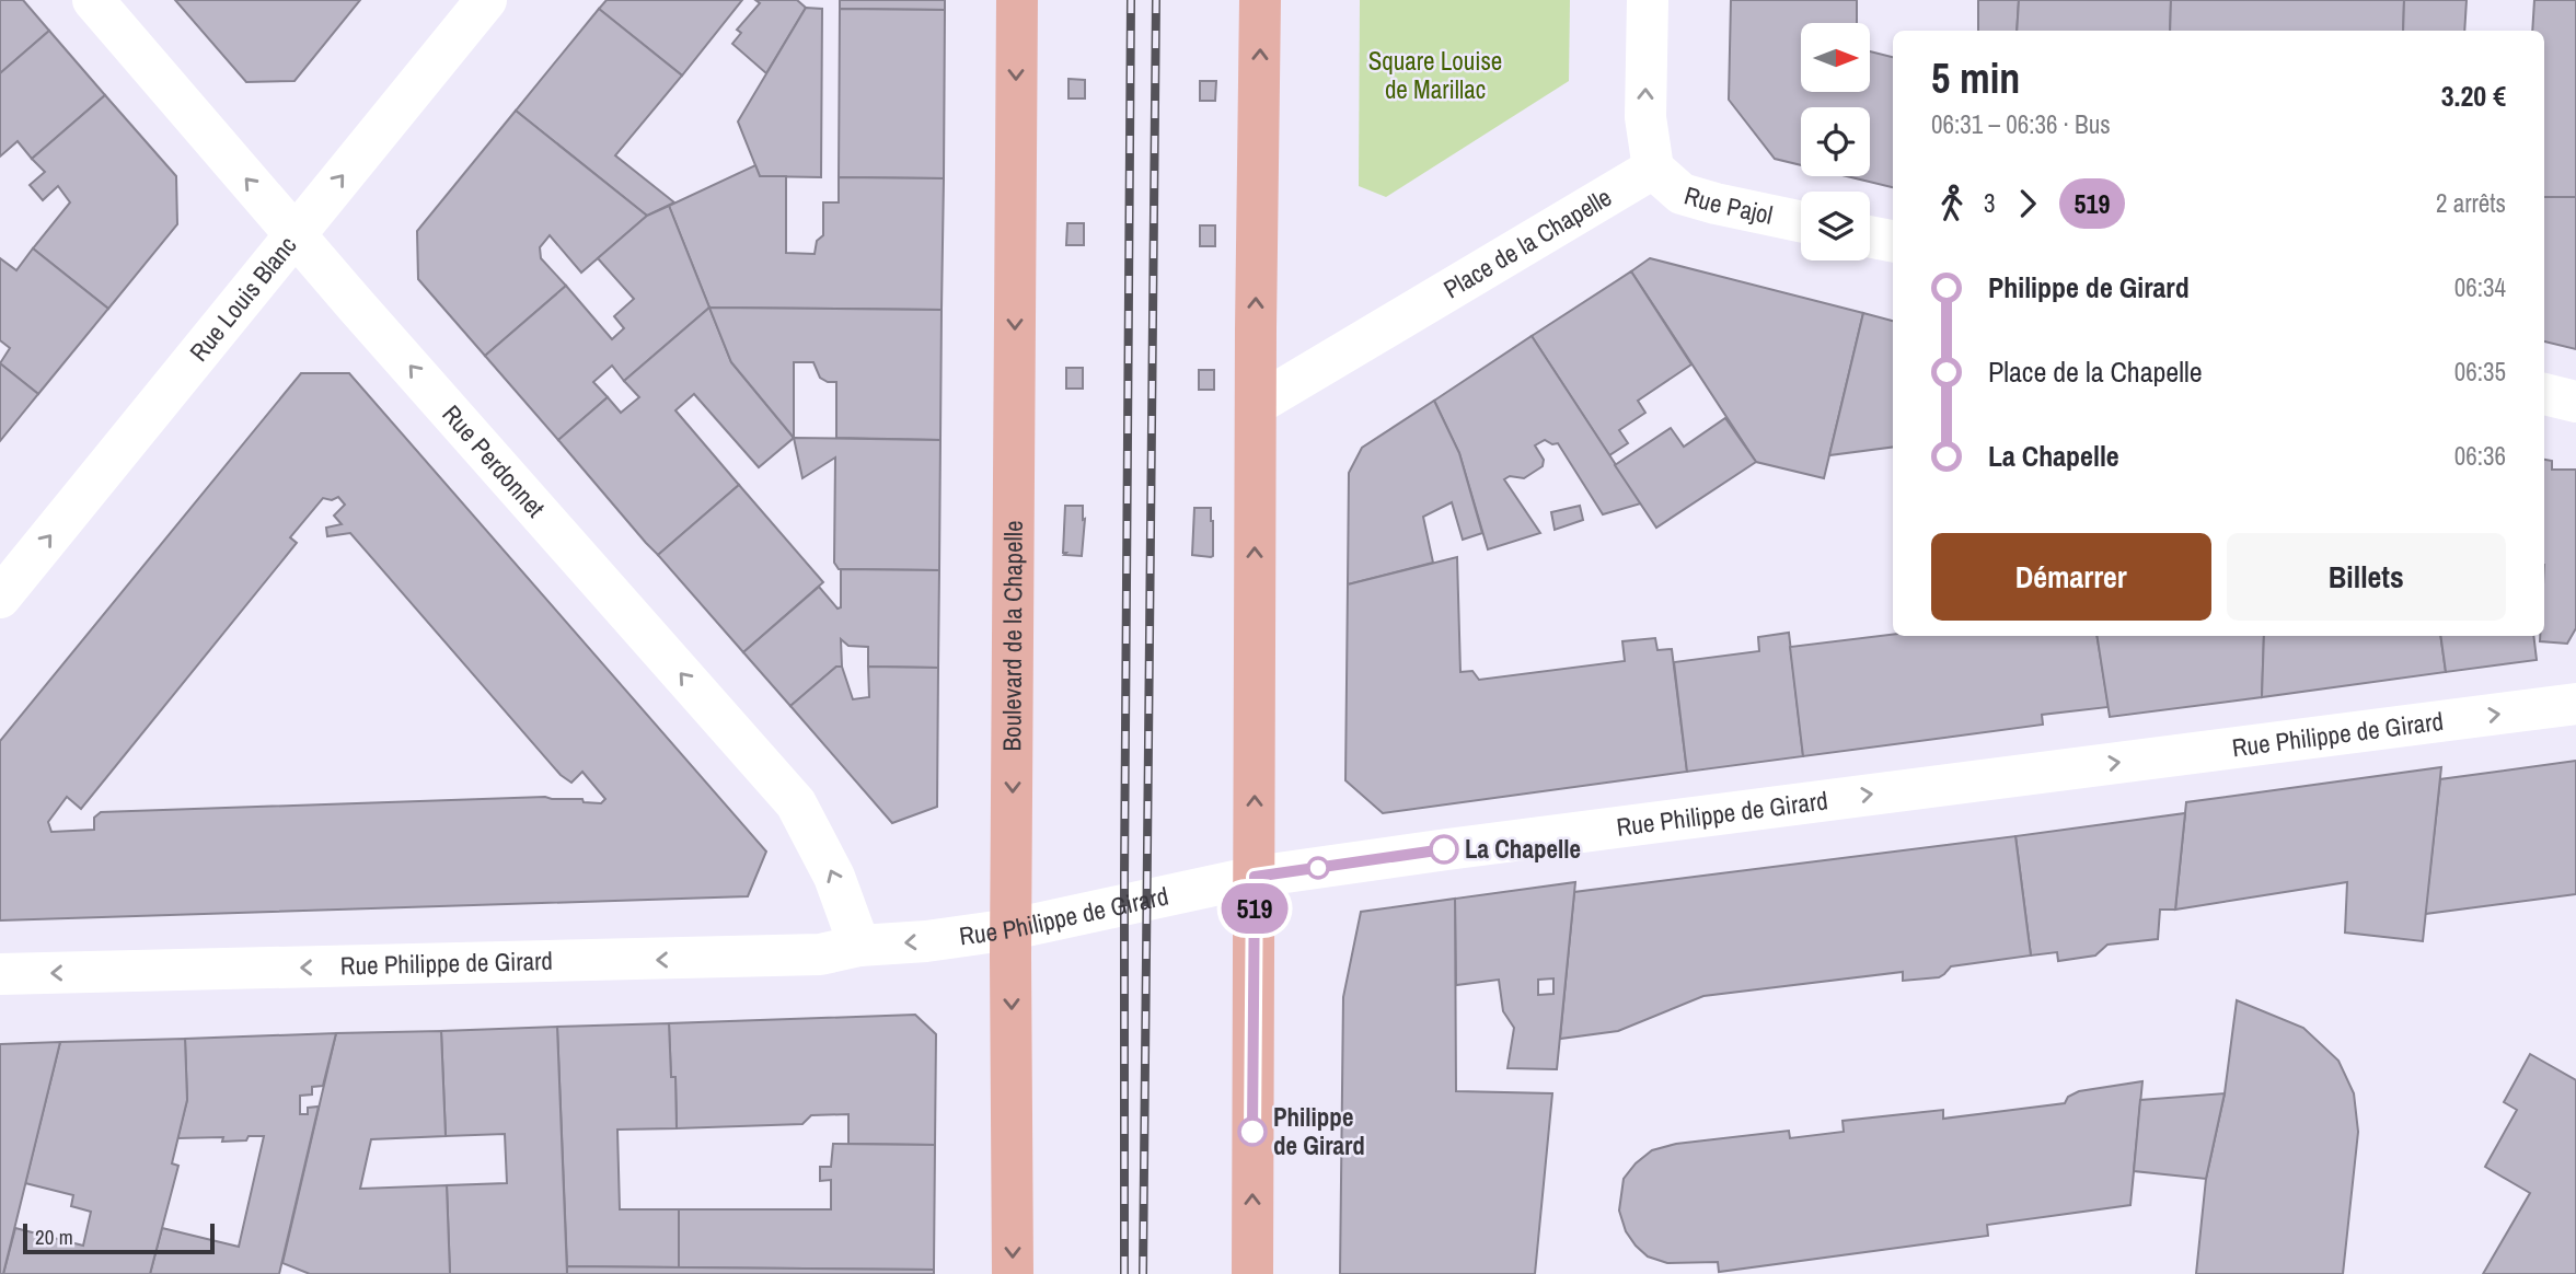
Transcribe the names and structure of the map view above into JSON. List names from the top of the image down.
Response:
{
  "streets": {
    "main road": ["Boulevard de la Chapelle"],
    "street": [
      "Rue Pajol",
      "Place de la Chapelle",
      "Rue Louis Blanc",
      "Rue Perdonnet",
      "Rue Philippe de Girard"
    ]
  },
  "crossings": [
    ["Rue Pajol", "Place de la Chapelle"],
    ["Rue Louis Blanc", "Rue Perdonnet"],
    ["Rue Perdonnet", "Rue Philippe de Girard"],
    ["Boulevard de la Chapelle", "Rue Philippe de Girard"]
  ],
  "one_way": ["Rue Louis Blanc", "Rue Perdonnet"],
  "parks": ["Square Louise de Marillac"],
  "places": ["La Chapelle", "Philippe de Girard"],
  "lines": ["bus line 519"],
  "scale_bar": "20 m",
  "north": "right",
  "page": {
    "on_map": "519",
    "heading": ["5 min", "06:31 – 06:36 · Bus", "3.20 €"],
    "legs": ["3", "519", "2 arrêts"],
    "list": [
      {
        "name": "Philippe de Girard",
        "value": "06:34"
      },
      {
        "name": "Place de la Chapelle",
        "value": "06:35"
      },
      {
        "name": "La Chapelle",
        "value": "06:36"
      }
    ],
    "buttons": ["Démarrer", "Billets"],
    "scale": "20 m"
  }
}
